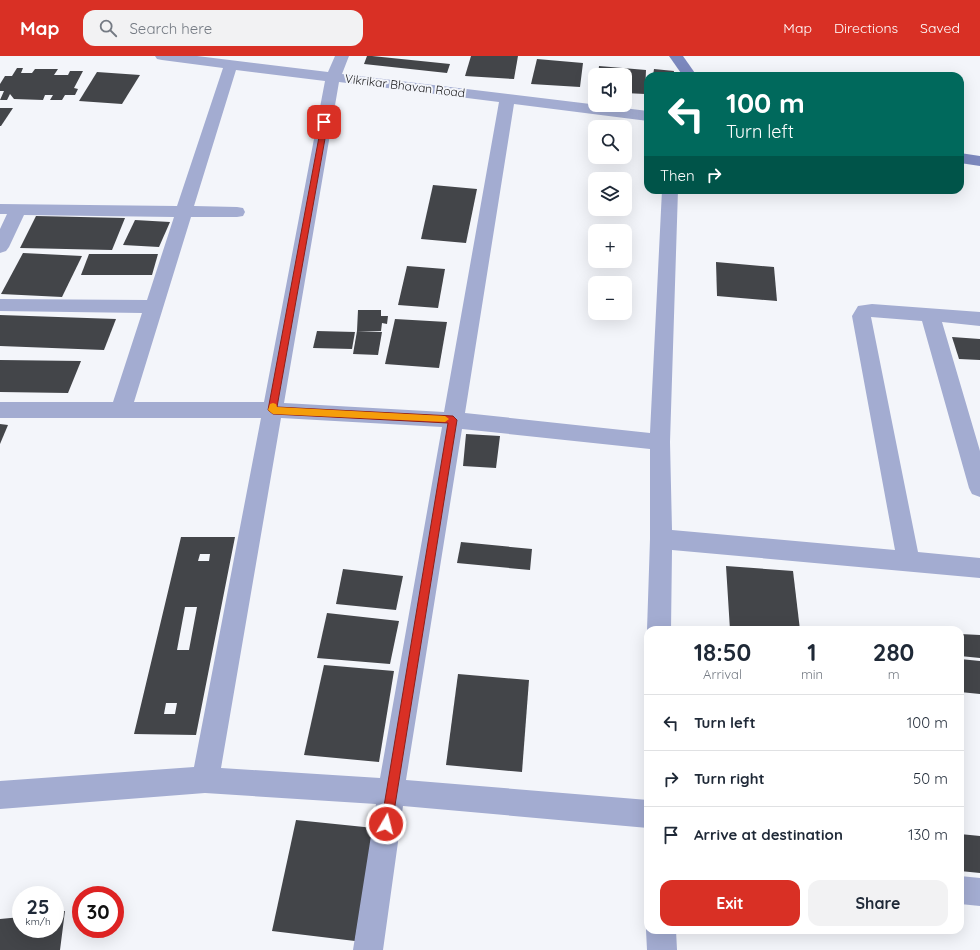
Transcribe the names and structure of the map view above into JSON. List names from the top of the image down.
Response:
{
  "streets": {
    "street": ["Vikrikar Bhavan Road"]
  },
  "page": {
    "header": "Map",
    "search": "Search here",
    "nav": ["Map", "Directions", "Saved"],
    "map_buttons": ["+", "−"],
    "turn": ["100 m", "Turn left"],
    "then": "Then",
    "eta": [
      "18:50",
      "Arrival",
      "1",
      "min",
      "280",
      "m"
    ],
    "list": [
      {
        "name": "Turn left",
        "value": "100 m"
      },
      {
        "name": "Turn right",
        "value": "50 m"
      },
      {
        "name": "Arrive at destination",
        "value": "130 m"
      }
    ],
    "buttons": ["Exit", "Share"],
    "speed": "25 km/h",
    "limit": "30"
  }
}
